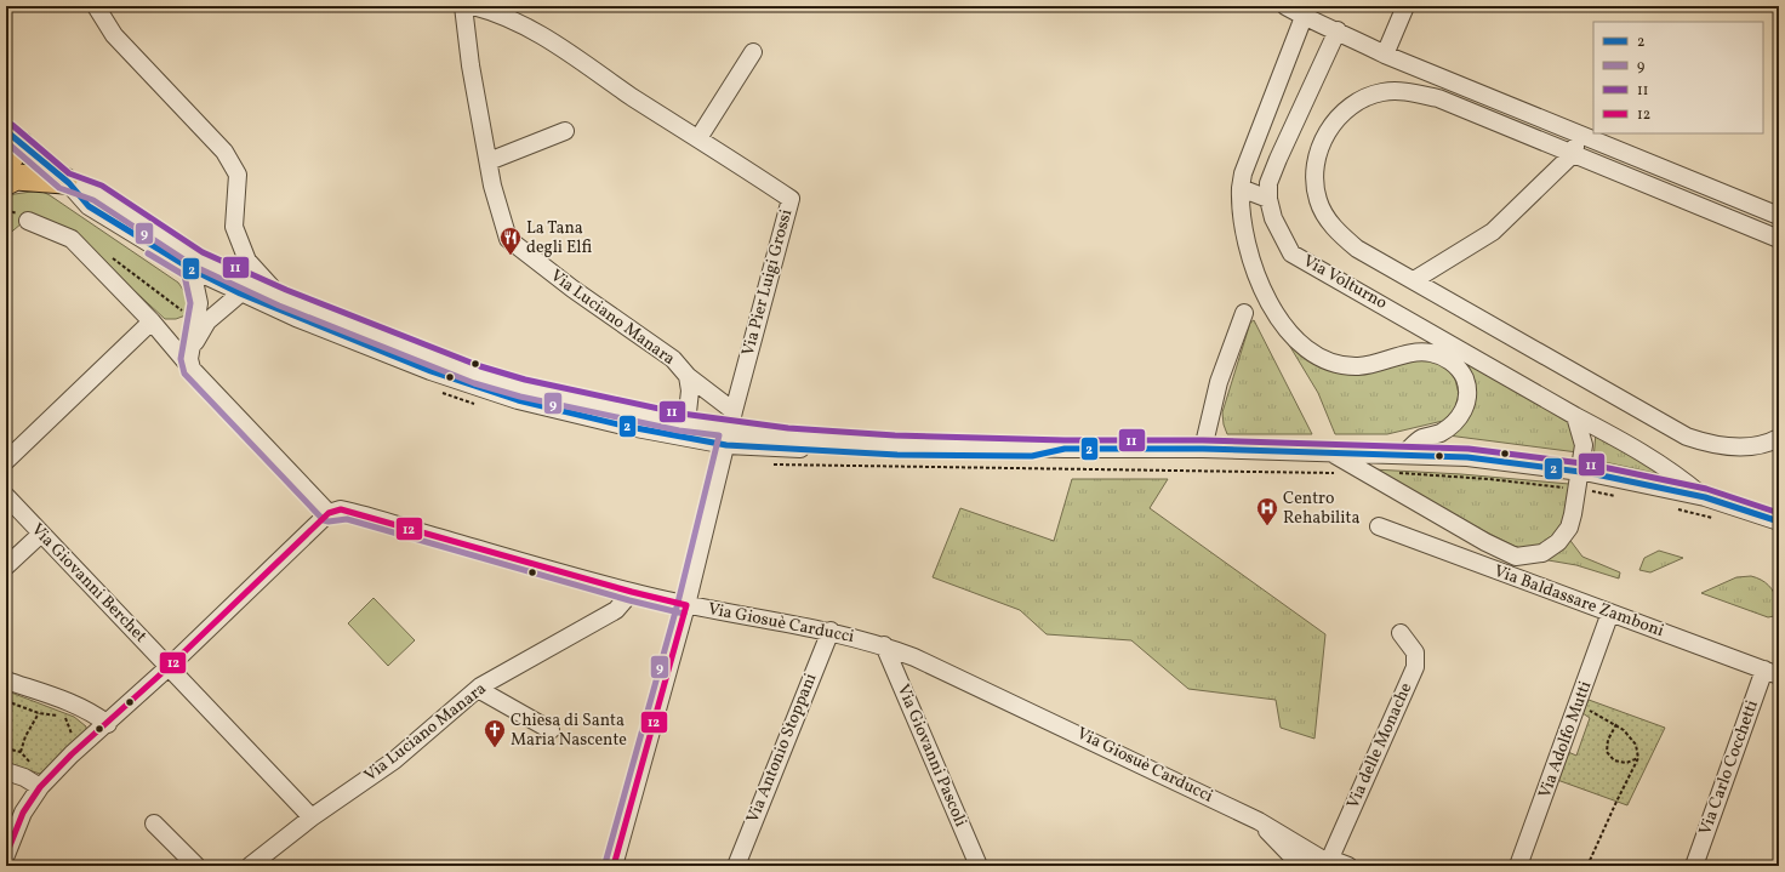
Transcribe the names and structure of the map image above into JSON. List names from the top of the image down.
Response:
{
  "streets": {
    "street": [
      "Via Pier Luigi Grossi",
      "Via Volturno",
      "Via Luciano Manara",
      "Via Giovanni Berchet",
      "Via Baldassare Zamboni",
      "Via Giosuè Carducci",
      "Via Adolfo Mutti",
      "Via delle Monache",
      "Via Antonio Stoppani",
      "Via Giovanni Pascoli",
      "Via Carlo Cocchetti"
    ]
  },
  "crossings": [
    ["Via Pier Luigi Grossi", "Via Volturno"],
    ["Via Pier Luigi Grossi", "Via Luciano Manara"],
    ["Via Pier Luigi Grossi", "Via Giosuè Carducci"],
    ["Via Volturno", "Via Luciano Manara"],
    ["Via Luciano Manara", "Via Giovanni Berchet"],
    ["Via Luciano Manara", "Via Giosuè Carducci"],
    ["Via Baldassare Zamboni", "Via Adolfo Mutti"],
    ["Via Baldassare Zamboni", "Via Carlo Cocchetti"],
    ["Via Giosuè Carducci", "Via delle Monache"],
    ["Via Giosuè Carducci", "Via Antonio Stoppani"],
    ["Via Giosuè Carducci", "Via Giovanni Pascoli"]
  ],
  "places": {
    "restaurant": ["La Tana degli Elfi"],
    "hospital": ["Centro Rehabilita"],
    "church": ["Chiesa di Santa Maria Nascente"]
  },
  "lines": [
    "transit line 11",
    "transit line 2",
    "transit line 9",
    "transit line 12"
  ],
  "legend": [
    "2",
    "9",
    "11",
    "12"
  ]
}
